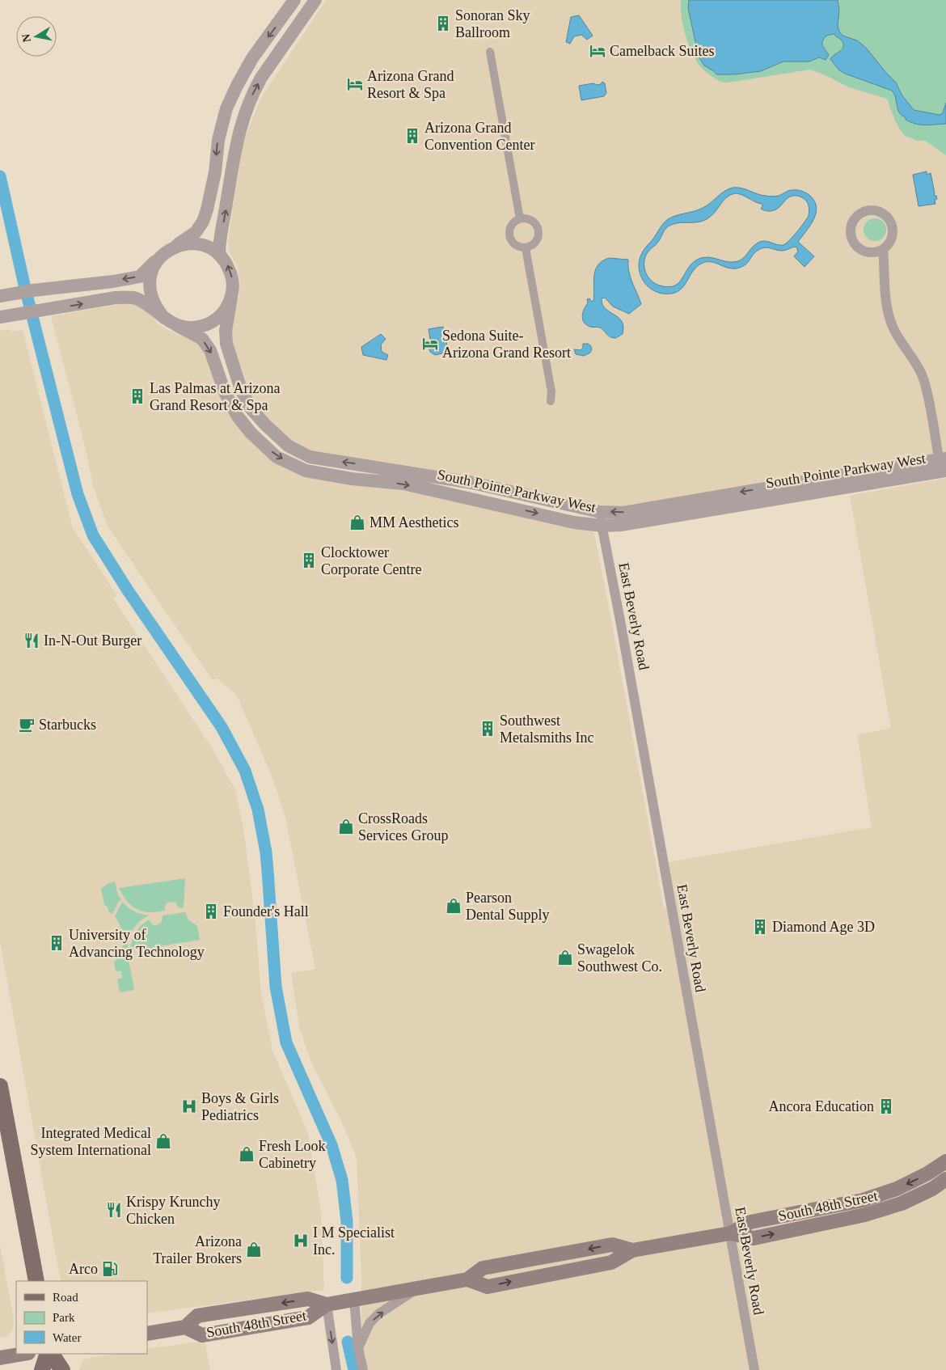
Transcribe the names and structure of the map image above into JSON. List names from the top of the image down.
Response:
{
  "streets": {
    "main road": ["South 48th Street"],
    "street": ["South Pointe Parkway West", "East Beverly Road"]
  },
  "crossings": [
    ["South Pointe Parkway West", "East Beverly Road"],
    ["East Beverly Road", "South 48th Street"]
  ],
  "places": {
    "building": [
      "Sonoran Sky Ballroom",
      "Arizona Grand Convention Center",
      "Las Palmas at Arizona Grand Resort & Spa",
      "Clocktower Corporate Centre",
      "Southwest Metalsmiths Inc",
      "Founder's Hall",
      "Diamond Age 3D",
      "University of Advancing Technology",
      "Ancora Education"
    ],
    "hotel": ["Camelback Suites", "Arizona Grand Resort & Spa", "Sedona Suite- Arizona Grand Resort"],
    "shop": [
      "MM Aesthetics",
      "CrossRoads Services Group",
      "Pearson Dental Supply",
      "Swagelok Southwest Co.",
      "Integrated Medical System International",
      "Fresh Look Cabinetry",
      "Arizona Trailer Brokers"
    ],
    "restaurant": ["In-N-Out Burger", "Krispy Krunchy Chicken"],
    "cafe": ["Starbucks"],
    "hospital": ["Boys & Girls Pediatrics", "I M Specialist Inc."],
    "fuel station": ["Arco"]
  },
  "legend": ["Road", "Park", "Water"],
  "north": "left"
}
